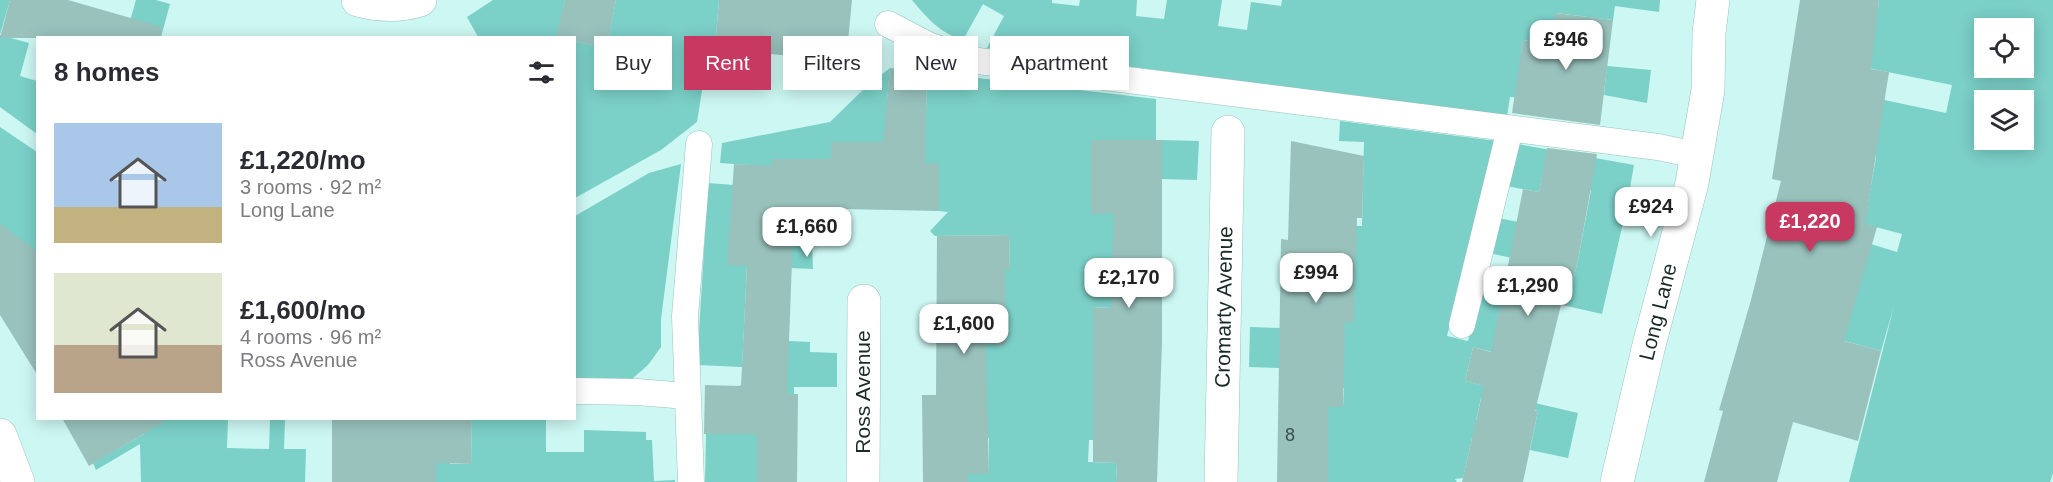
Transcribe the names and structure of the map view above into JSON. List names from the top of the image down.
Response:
{
  "streets": {
    "street": ["Cromarty Avenue", "Long Lane", "Ross Avenue"]
  },
  "house_numbers": ["8"],
  "page": {
    "price": [
      "£946",
      "£924",
      "£1,220",
      "£1,660",
      "£994",
      "£2,170",
      "£1,290",
      "£1,600"
    ],
    "chip": [
      "Buy",
      "Rent",
      "Filters",
      "New",
      "Apartment"
    ],
    "heading": "8 homes",
    "list": [
      {
        "name": "£1,220/mo",
        "note": "3 rooms · 92 m² · Long Lane"
      },
      {
        "name": "£1,600/mo",
        "note": "4 rooms · 96 m² · Ross Avenue"
      }
    ]
  }
}
